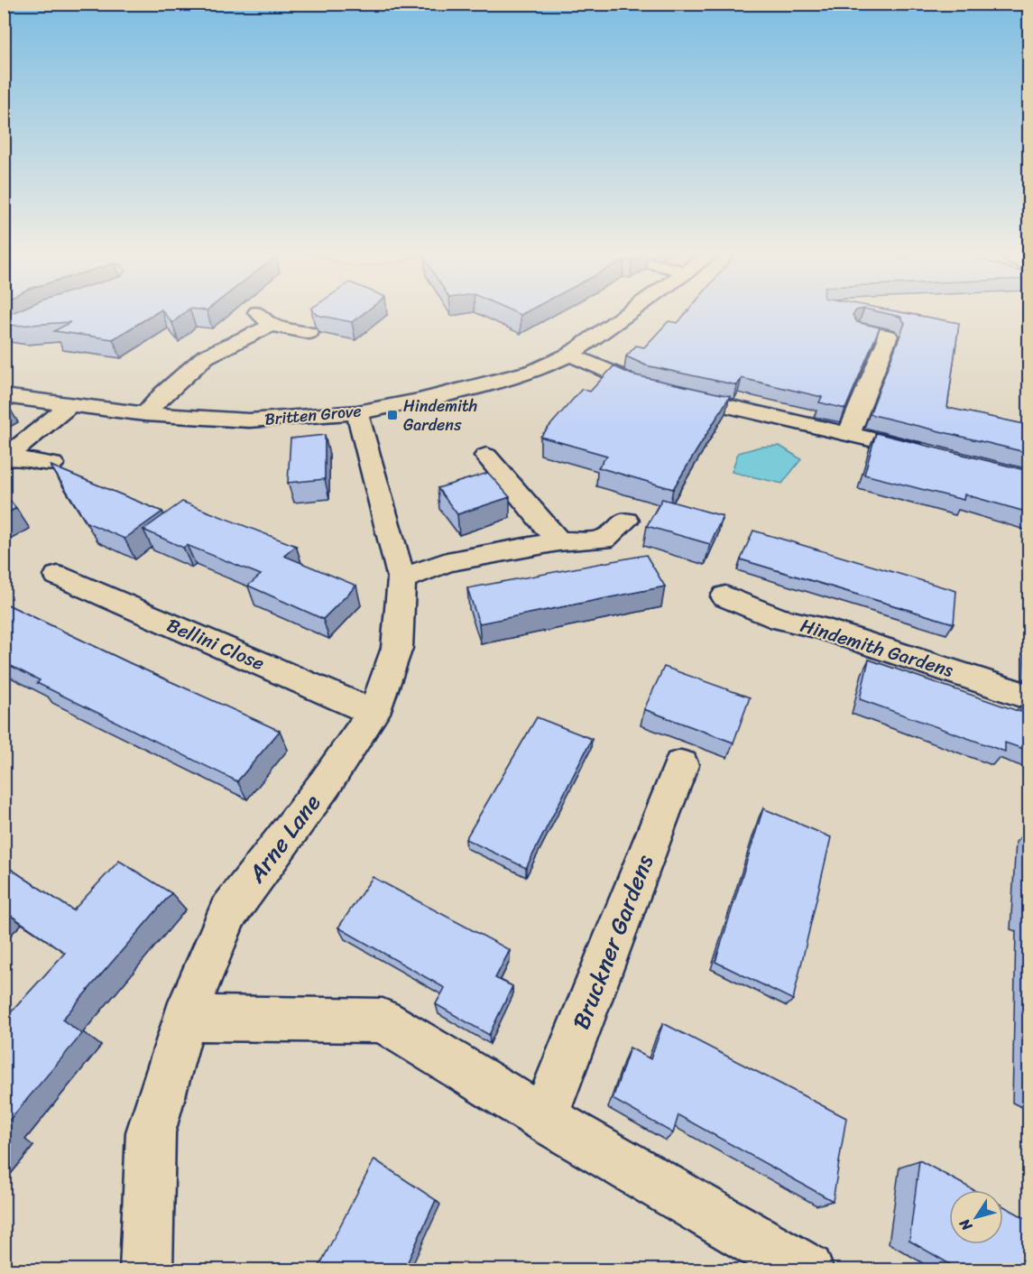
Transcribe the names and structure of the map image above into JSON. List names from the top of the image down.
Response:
{
  "streets": {
    "street": [
      "Britten Grove",
      "Bellini Close",
      "Hindemith Gardens",
      "Arne Lane",
      "Bruckner Gardens"
    ]
  },
  "crossings": [
    ["Britten Grove", "Arne Lane"],
    ["Bellini Close", "Arne Lane"]
  ],
  "places": {
    "transit": ["Hindemith Gardens"]
  },
  "north": "bottom left"
}
